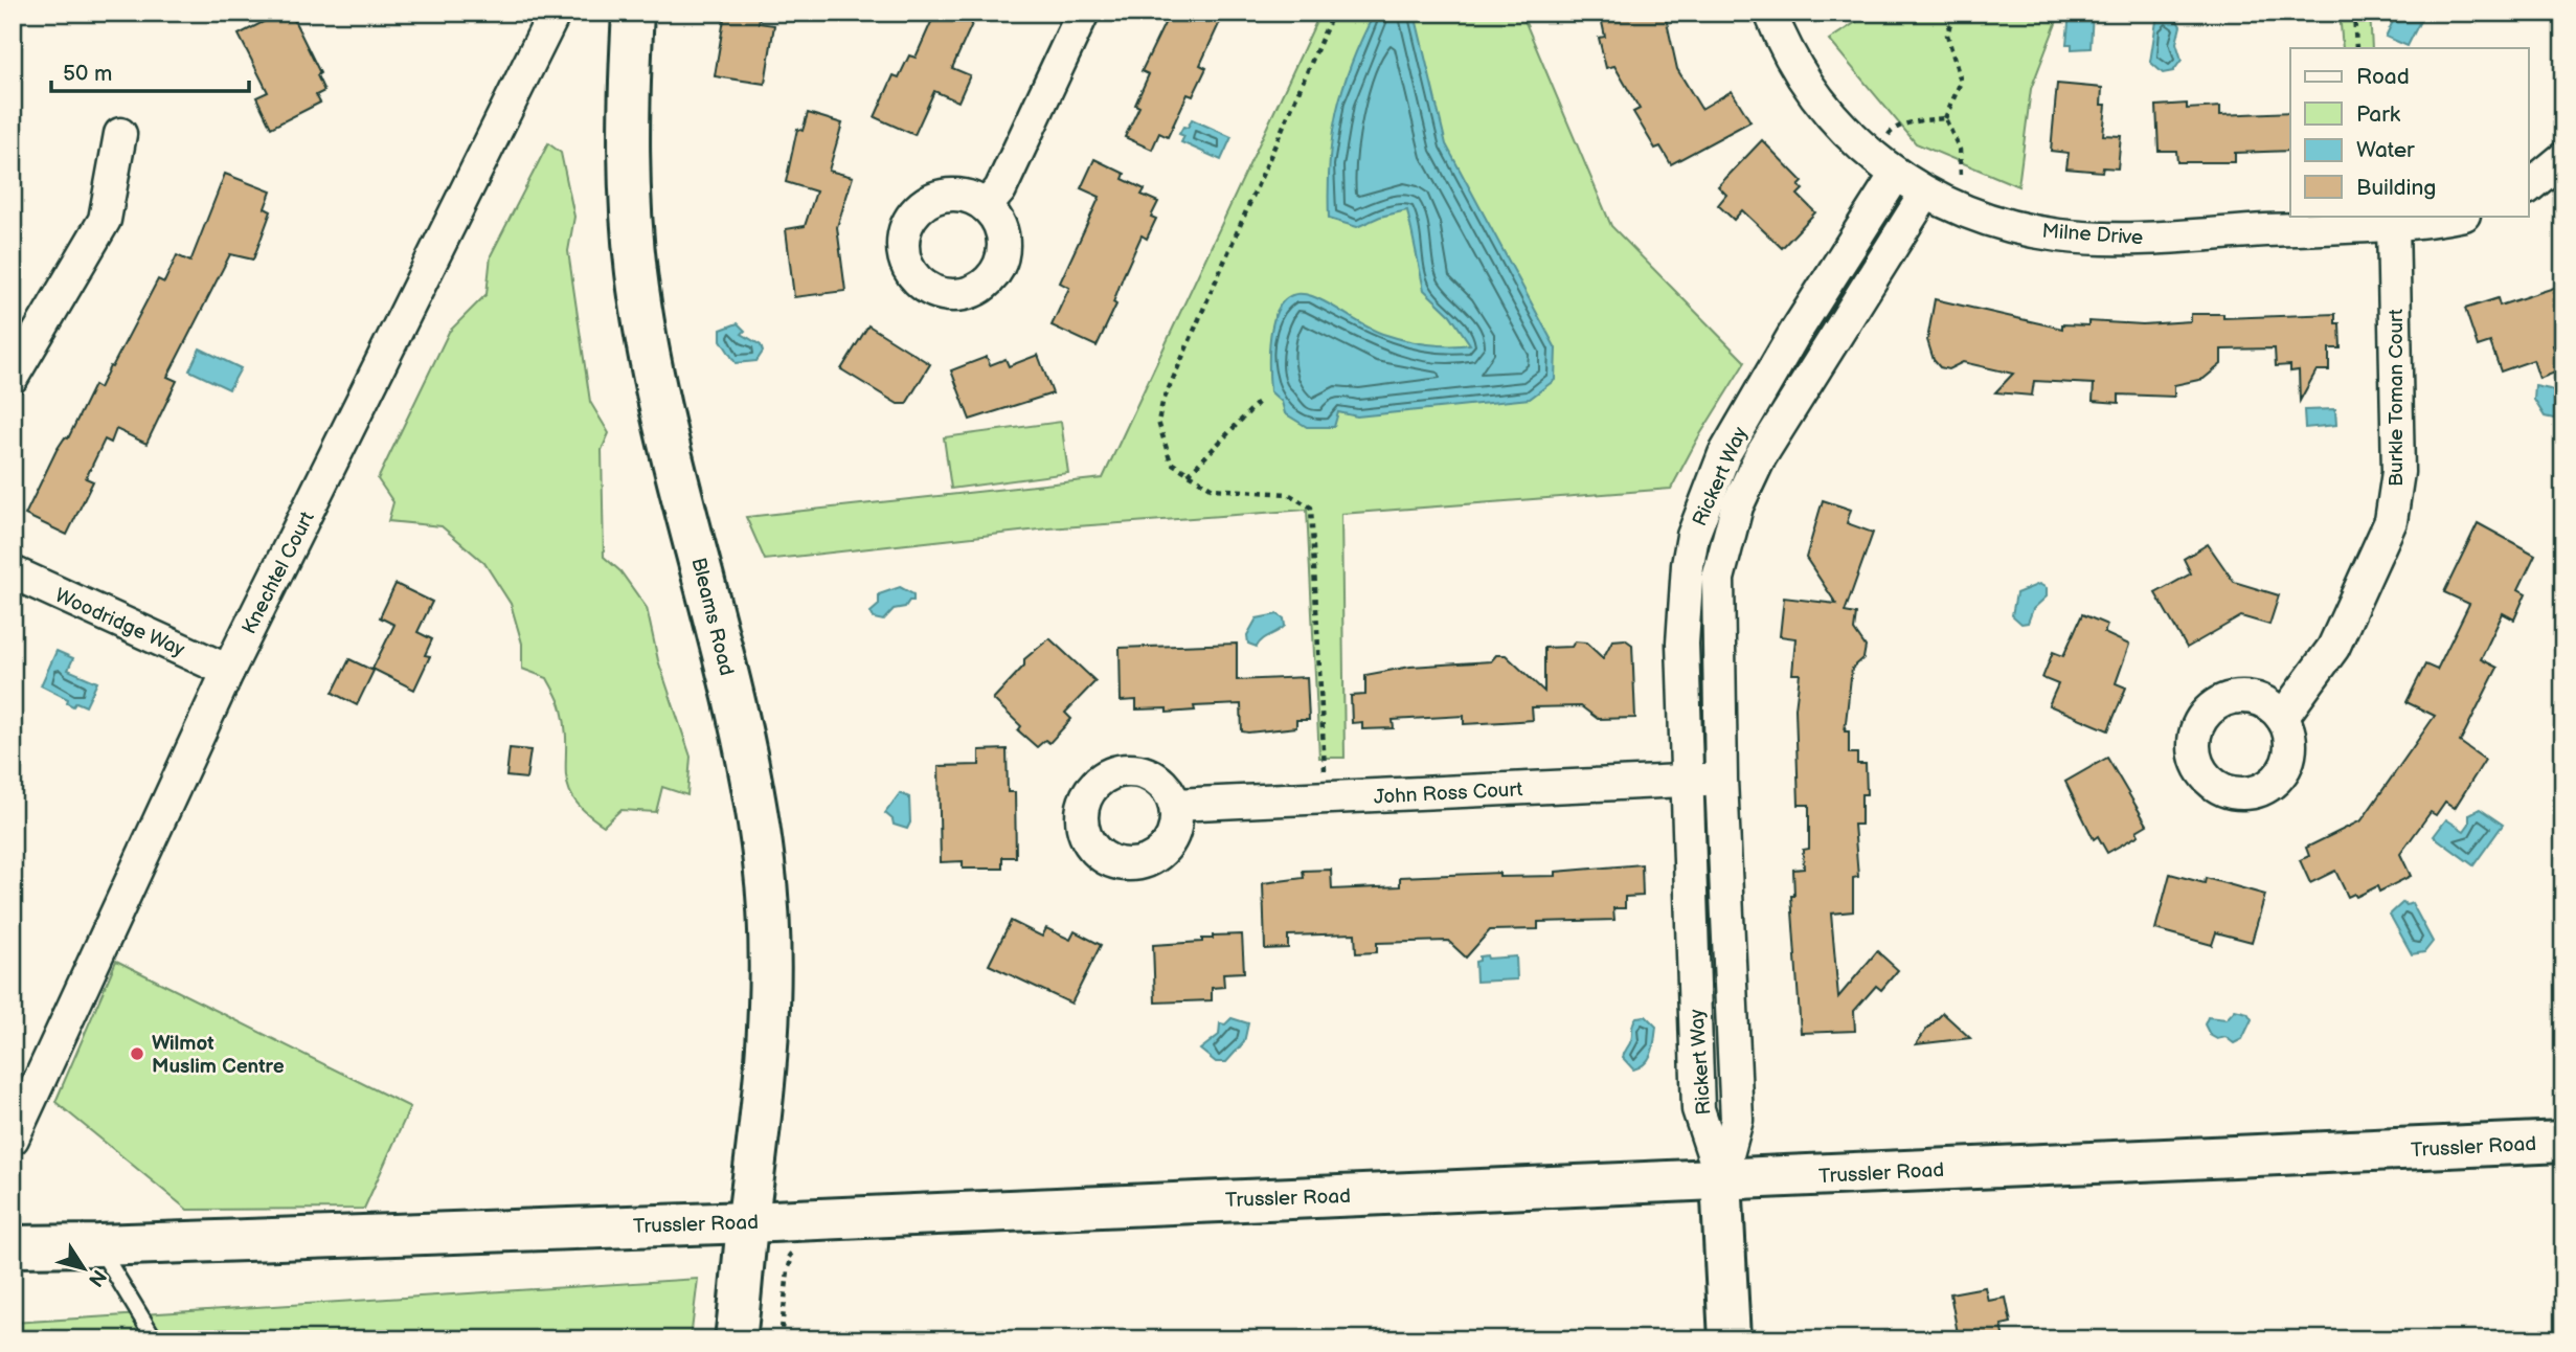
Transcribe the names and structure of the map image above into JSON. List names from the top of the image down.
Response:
{
  "streets": {
    "main road": ["Bleams Road", "Trussler Road"],
    "street": [
      "Milne Drive",
      "Burkle Toman Court",
      "Rickert Way",
      "Knechtel Court",
      "Woodridge Way",
      "John Ross Court"
    ]
  },
  "crossings": [
    ["Milne Drive", "Burkle Toman Court"],
    ["Milne Drive", "Rickert Way"],
    ["Rickert Way", "John Ross Court"],
    ["Rickert Way", "Trussler Road"],
    ["Knechtel Court", "Woodridge Way"],
    ["Bleams Road", "Trussler Road"]
  ],
  "places": ["Wilmot Muslim Centre"],
  "legend": [
    "Road",
    "Park",
    "Water",
    "Building"
  ],
  "scale_bar": "50 m",
  "north": "bottom right"
}
